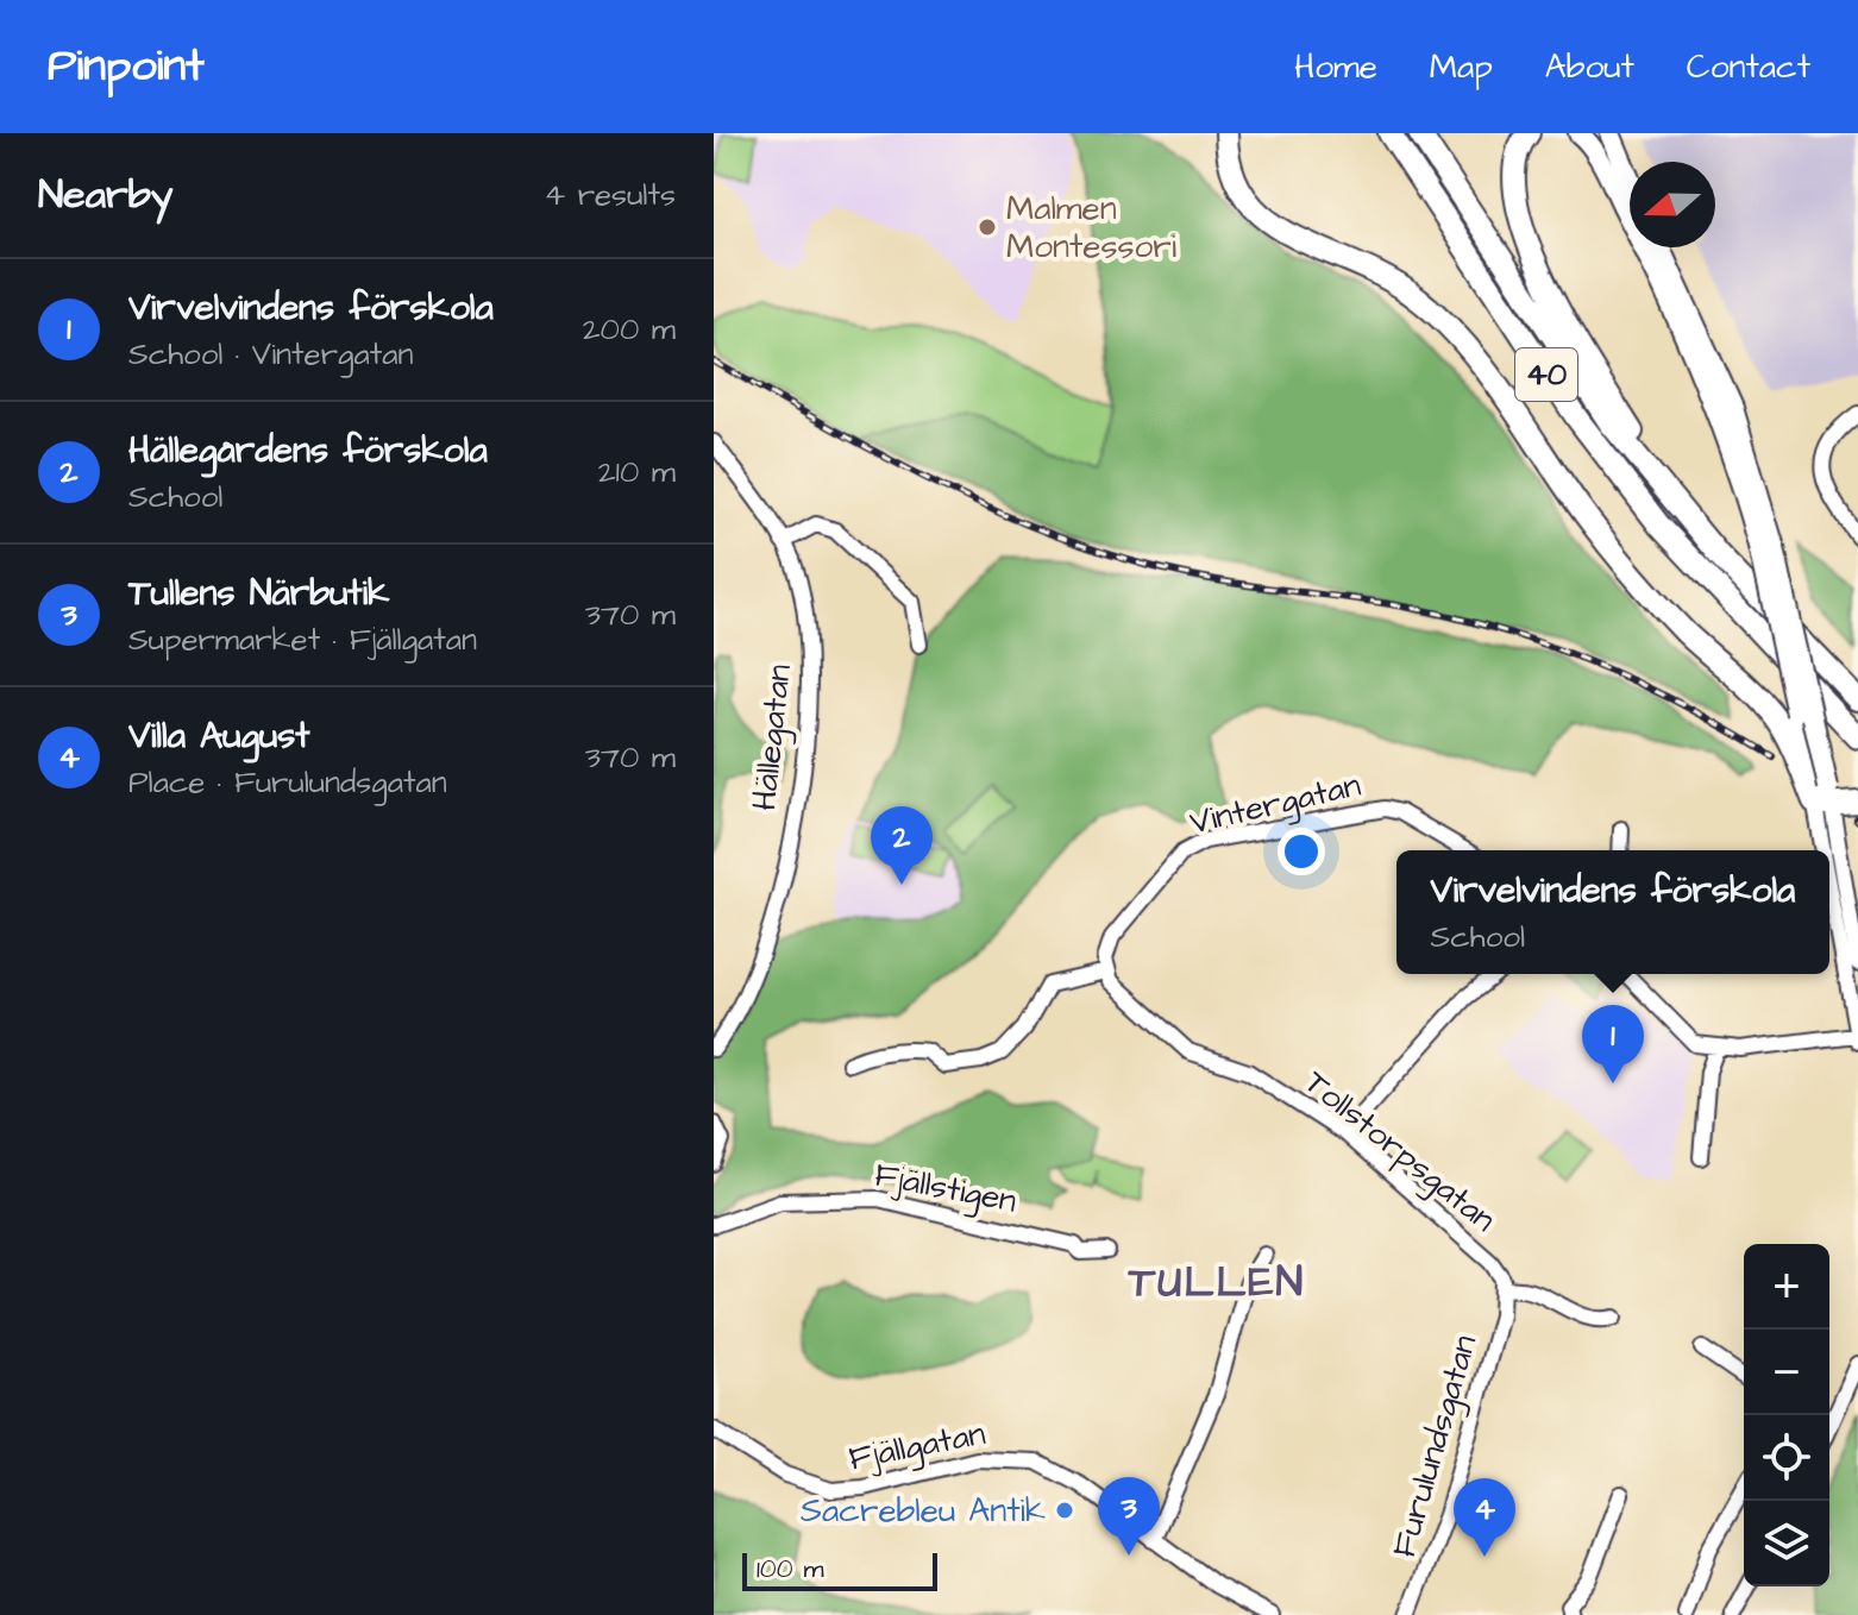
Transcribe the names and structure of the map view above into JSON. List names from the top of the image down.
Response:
{
  "streets": {
    "highway": ["40"],
    "street": [
      "Hällegatan",
      "Vintergatan",
      "Tollstorpsgatan",
      "Fjällstigen",
      "Fjällgatan",
      "Furulundsgatan"
    ]
  },
  "crossings": [
    ["Vintergatan", "Tollstorpsgatan"],
    ["Tollstorpsgatan", "Furulundsgatan"]
  ],
  "districts": ["TULLEN"],
  "places": ["Malmen Montessori", "Sacrebleu Antik"],
  "scale_bar": "100 m",
  "north": "left",
  "page": {
    "header": "Pinpoint",
    "nav": [
      "Home",
      "Map",
      "About",
      "Contact"
    ],
    "heading": ["Nearby", "4 results"],
    "list": [
      {
        "mark": "1",
        "name": "Virvelvindens förskola",
        "note": "School · Vintergatan",
        "value": "200 m"
      },
      {
        "mark": "2",
        "name": "Hällegårdens förskola",
        "note": "School",
        "value": "210 m"
      },
      {
        "mark": "3",
        "name": "Tullens Närbutik",
        "note": "Supermarket · Fjällgatan",
        "value": "370 m"
      },
      {
        "mark": "4",
        "name": "Villa August",
        "note": "Place · Furulundsgatan",
        "value": "370 m"
      }
    ],
    "pins": [
      "2",
      "1",
      "3",
      "4"
    ],
    "popup": ["Virvelvindens förskola", "School"],
    "map_buttons": ["+", "−"],
    "scale": "100 m"
  }
}
